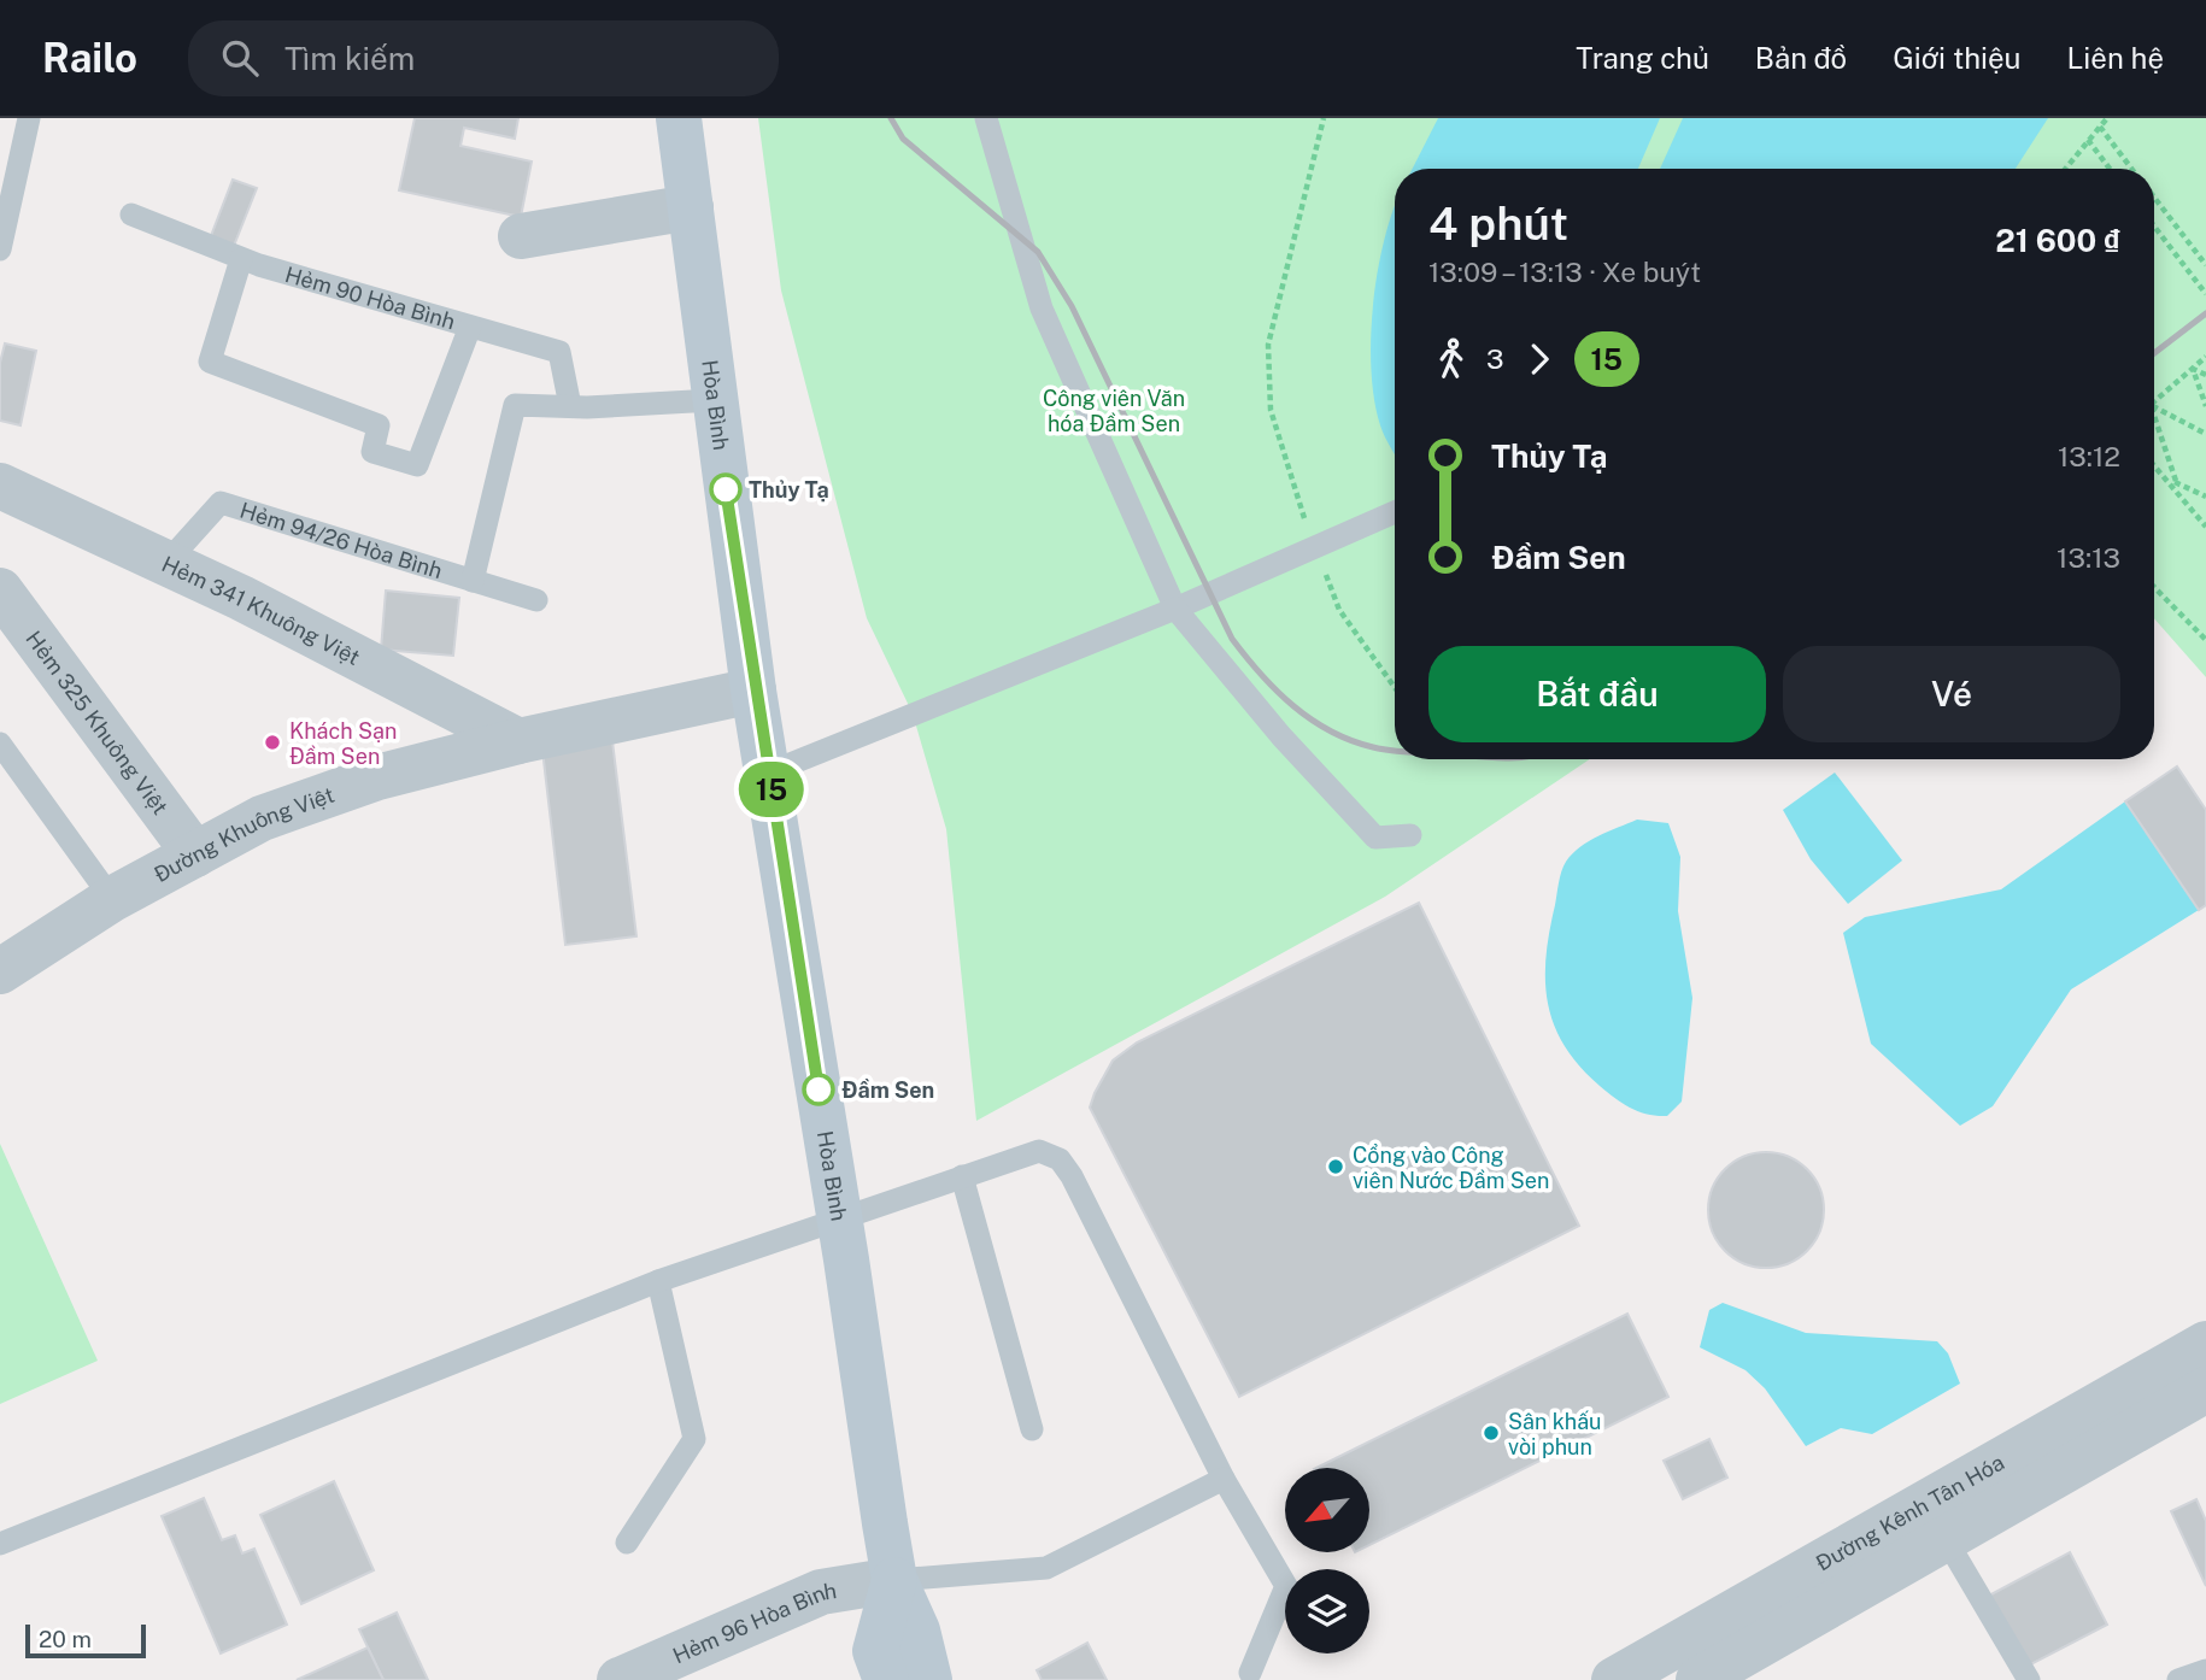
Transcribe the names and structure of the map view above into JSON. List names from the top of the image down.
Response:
{
  "streets": {
    "main road": ["Hòa Bình"],
    "street": [
      "Hẻm 341 Khuông Việt",
      "Hẻm 325 Khuông Việt",
      "Đường Khuông Việt",
      "Đường Kênh Tân Hóa",
      "Hẻm 96 Hòa Bình"
    ],
    "lane": ["Hẻm 90 Hòa Bình", "Hẻm 94/26 Hòa Bình"]
  },
  "crossings": [
    ["Hòa Bình", "Đường Khuông Việt"],
    ["Hòa Bình", "Hẻm 96 Hòa Bình"],
    ["Hẻm 94/26 Hòa Bình", "Hẻm 341 Khuông Việt"],
    ["Hẻm 341 Khuông Việt", "Đường Khuông Việt"],
    ["Hẻm 325 Khuông Việt", "Đường Khuông Việt"]
  ],
  "parks": ["Công viên Văn hóa Đầm Sen"],
  "places": [
    "Thủy Tạ",
    "Khách Sạn Đầm Sen",
    "Đầm Sen",
    "Cổng vào Công viên Nước Đầm Sen",
    "Sân khấu vòi phun"
  ],
  "lines": ["bus line 15"],
  "scale_bar": "20 m",
  "north": "bottom left",
  "page": {
    "header": "Railo",
    "search": "Tìm kiếm",
    "nav": [
      "Trang chủ",
      "Bản đồ",
      "Giới thiệu",
      "Liên hệ"
    ],
    "on_map": "15",
    "heading": ["4 phút", "13:09 – 13:13 · Xe buýt", "21 600 ₫"],
    "legs": ["3", "15"],
    "list": [
      {
        "name": "Thủy Tạ",
        "value": "13:12"
      },
      {
        "name": "Đầm Sen",
        "value": "13:13"
      }
    ],
    "buttons": ["Bắt đầu", "Vé"],
    "scale": "20 m"
  }
}
